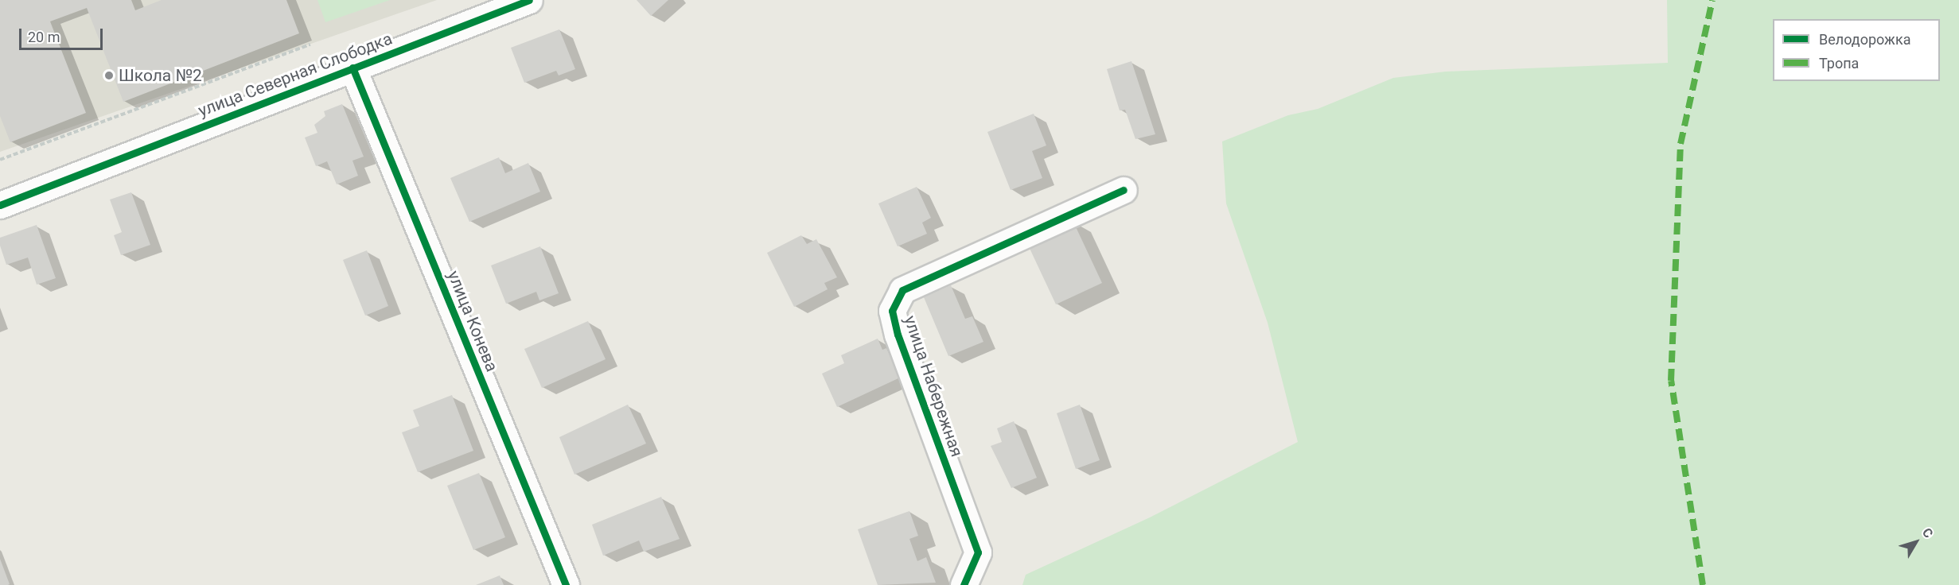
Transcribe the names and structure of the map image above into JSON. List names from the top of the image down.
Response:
{
  "streets": {
    "street": ["улица Северная Слободка", "улица Конева", "улица Набережная"]
  },
  "crossings": [
    ["улица Северная Слободка", "улица Конева"]
  ],
  "places": ["Школа №2"],
  "legend": ["Велодорожка", "Тропа"],
  "scale_bar": "20 m",
  "north": "top right"
}
